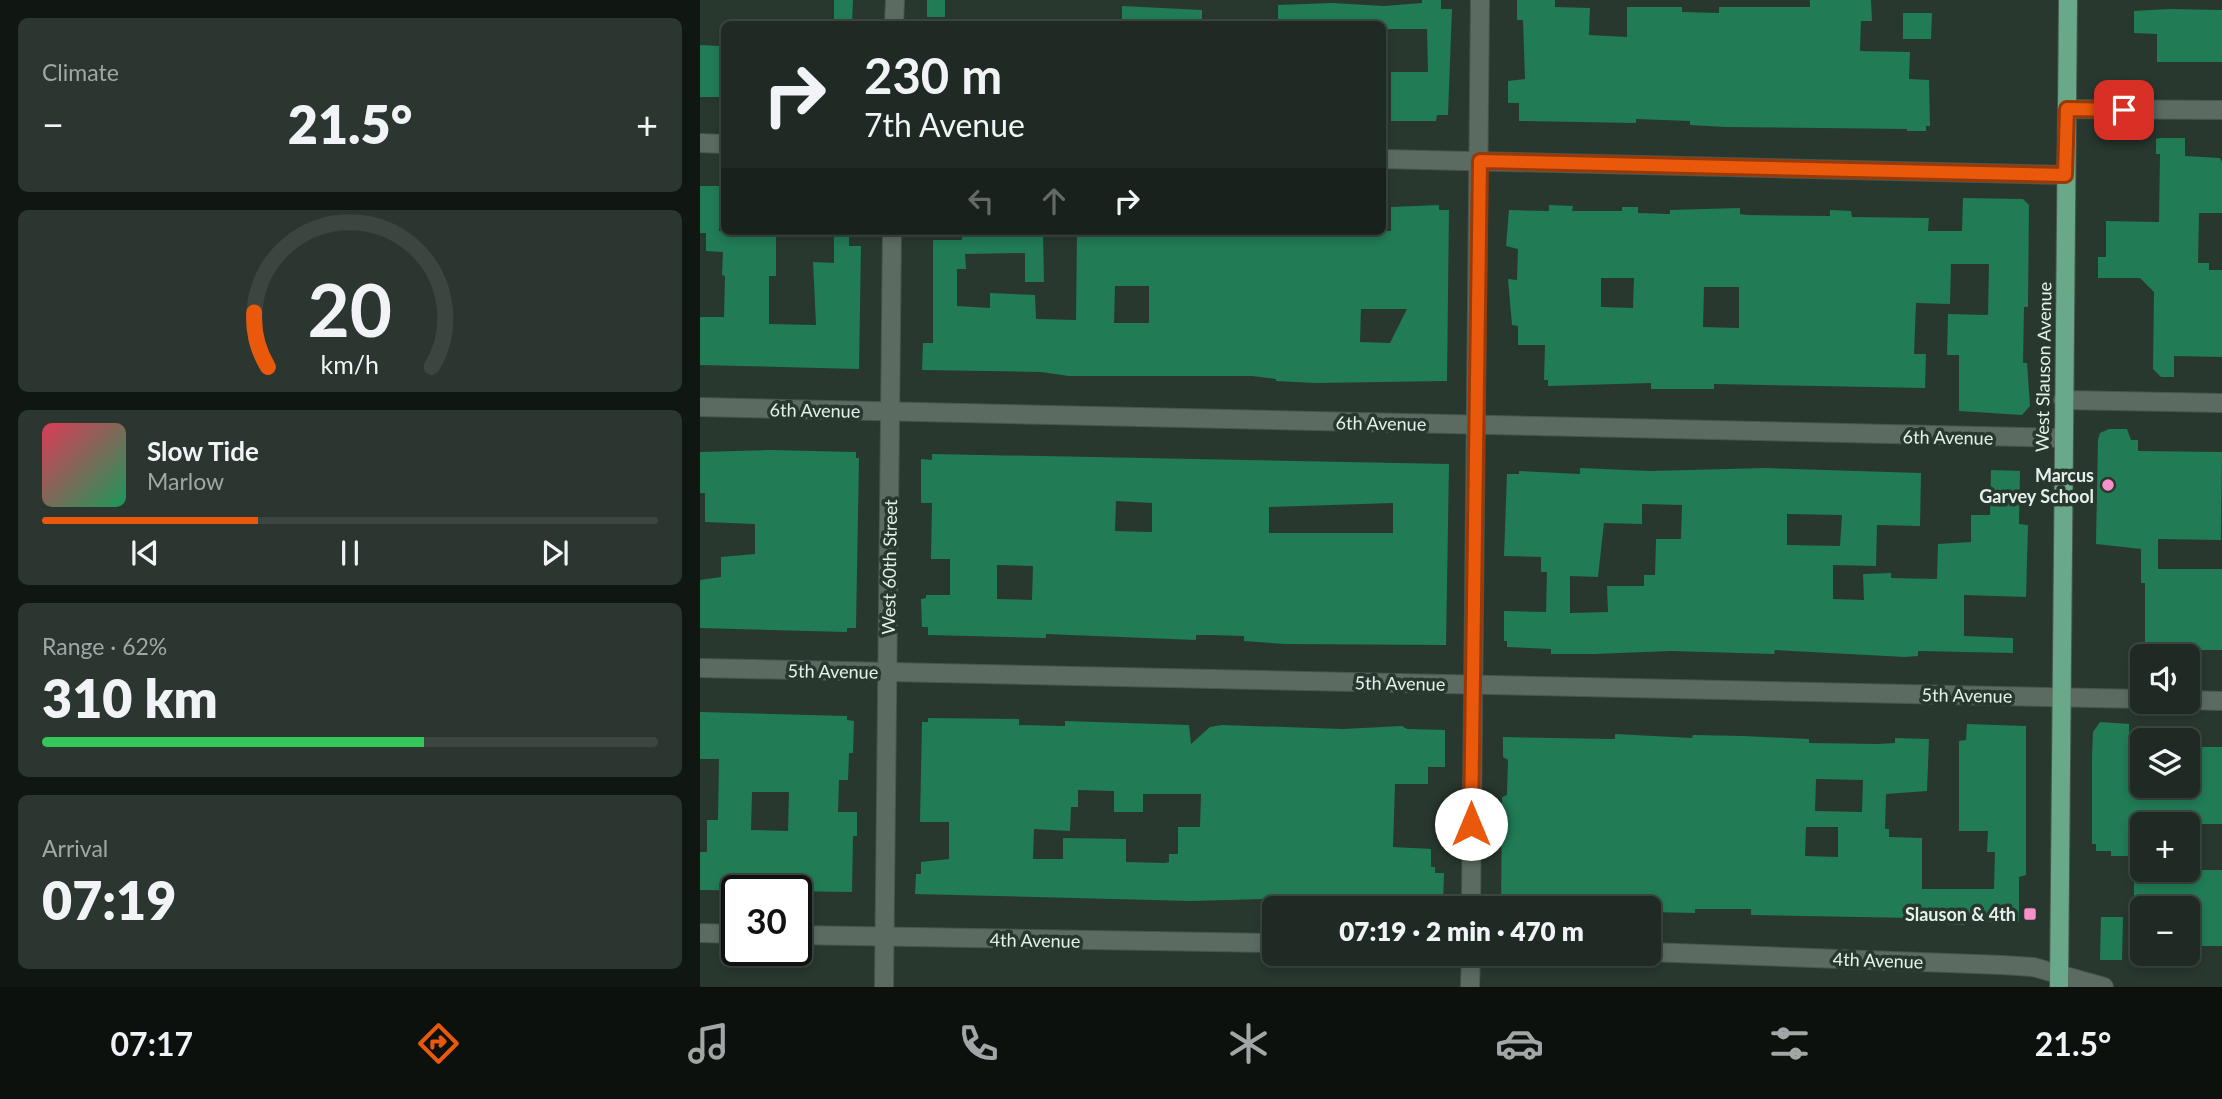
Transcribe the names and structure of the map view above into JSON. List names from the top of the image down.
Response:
{
  "streets": {
    "main road": ["West Slauson Avenue"],
    "street": [
      "6th Avenue",
      "West 60th Street",
      "5th Avenue",
      "4th Avenue"
    ]
  },
  "crossings": [
    ["West Slauson Avenue", "6th Avenue"],
    ["West Slauson Avenue", "5th Avenue"],
    ["West Slauson Avenue", "4th Avenue"],
    ["6th Avenue", "West 60th Street"],
    ["West 60th Street", "5th Avenue"],
    ["West 60th Street", "4th Avenue"]
  ],
  "places": {
    "other": ["Marcus Garvey School"],
    "transit": ["Slauson & 4th"]
  },
  "page": {
    "tile": [
      "Climate",
      ["Range · 62%", "310 km"],
      ["Arrival", "07:19"]
    ],
    "turn": ["230 m", "7th Avenue"],
    "heat": ["−", "21.5°", "+"],
    "song": ["Slow Tide", "Marlow"],
    "map_buttons": ["+", "−"],
    "limit": "30",
    "trip": "07:19 · 2 min · 470 m",
    "tabs": ["07:17", "21.5°"],
    "gauge": ["20", "km/h"]
  }
}
